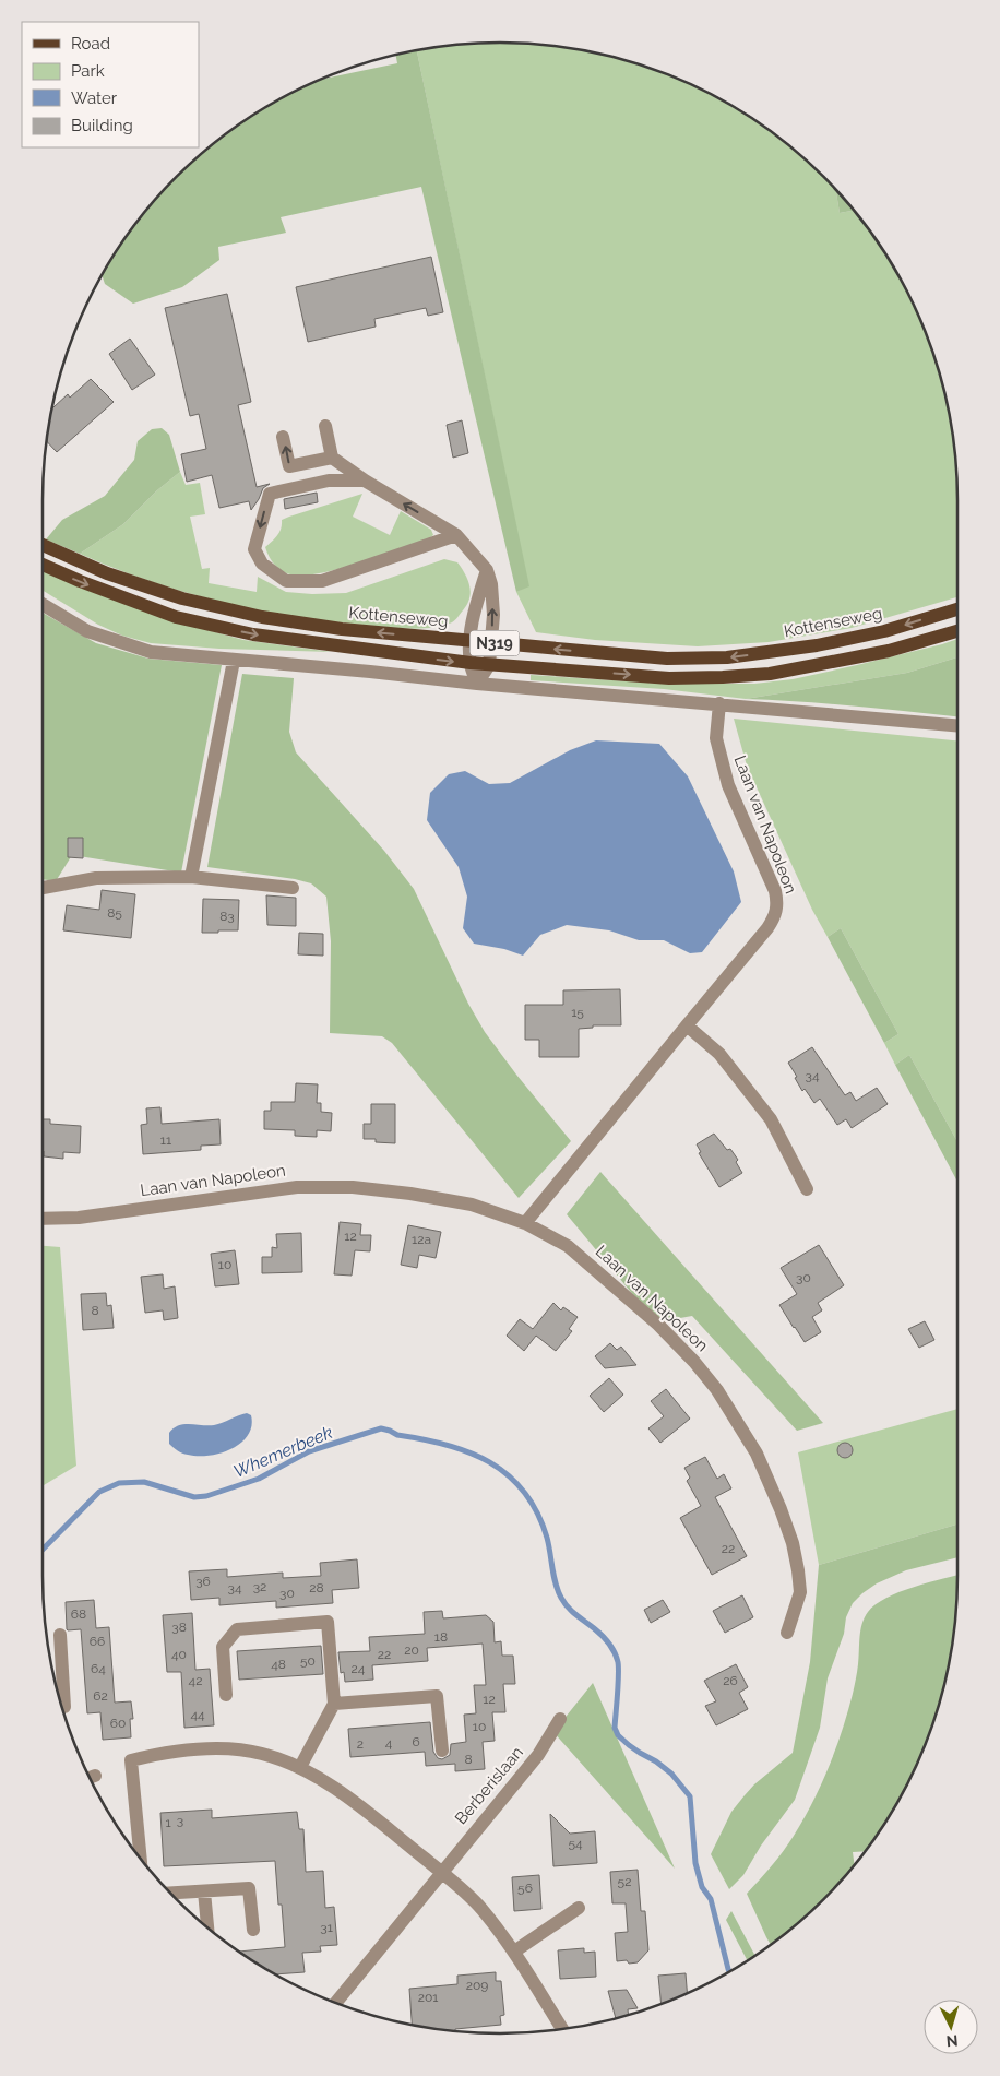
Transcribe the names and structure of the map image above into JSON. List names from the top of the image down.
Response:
{
  "streets": {
    "main road": ["Kottenseweg", "N319"],
    "street": ["Laan van Napoleon", "Berberislaan"]
  },
  "water": ["Whemerbeek"],
  "house_numbers": [
    "85",
    "83",
    "15",
    "34",
    "11",
    "12",
    "12a",
    "10",
    "30",
    "8",
    "22",
    "36",
    "32",
    "34",
    "28",
    "30",
    "68",
    "38",
    "18",
    "66",
    "20",
    "40",
    "22",
    "50",
    "48",
    "64",
    "24",
    "42",
    "26",
    "62",
    "12",
    "44",
    "60",
    "10",
    "6",
    "4",
    "2",
    "8",
    "3",
    "1",
    "54",
    "52",
    "56",
    "31",
    "209",
    "201"
  ],
  "legend": [
    "Road",
    "Park",
    "Water",
    "Building"
  ],
  "north": "bottom"
}
